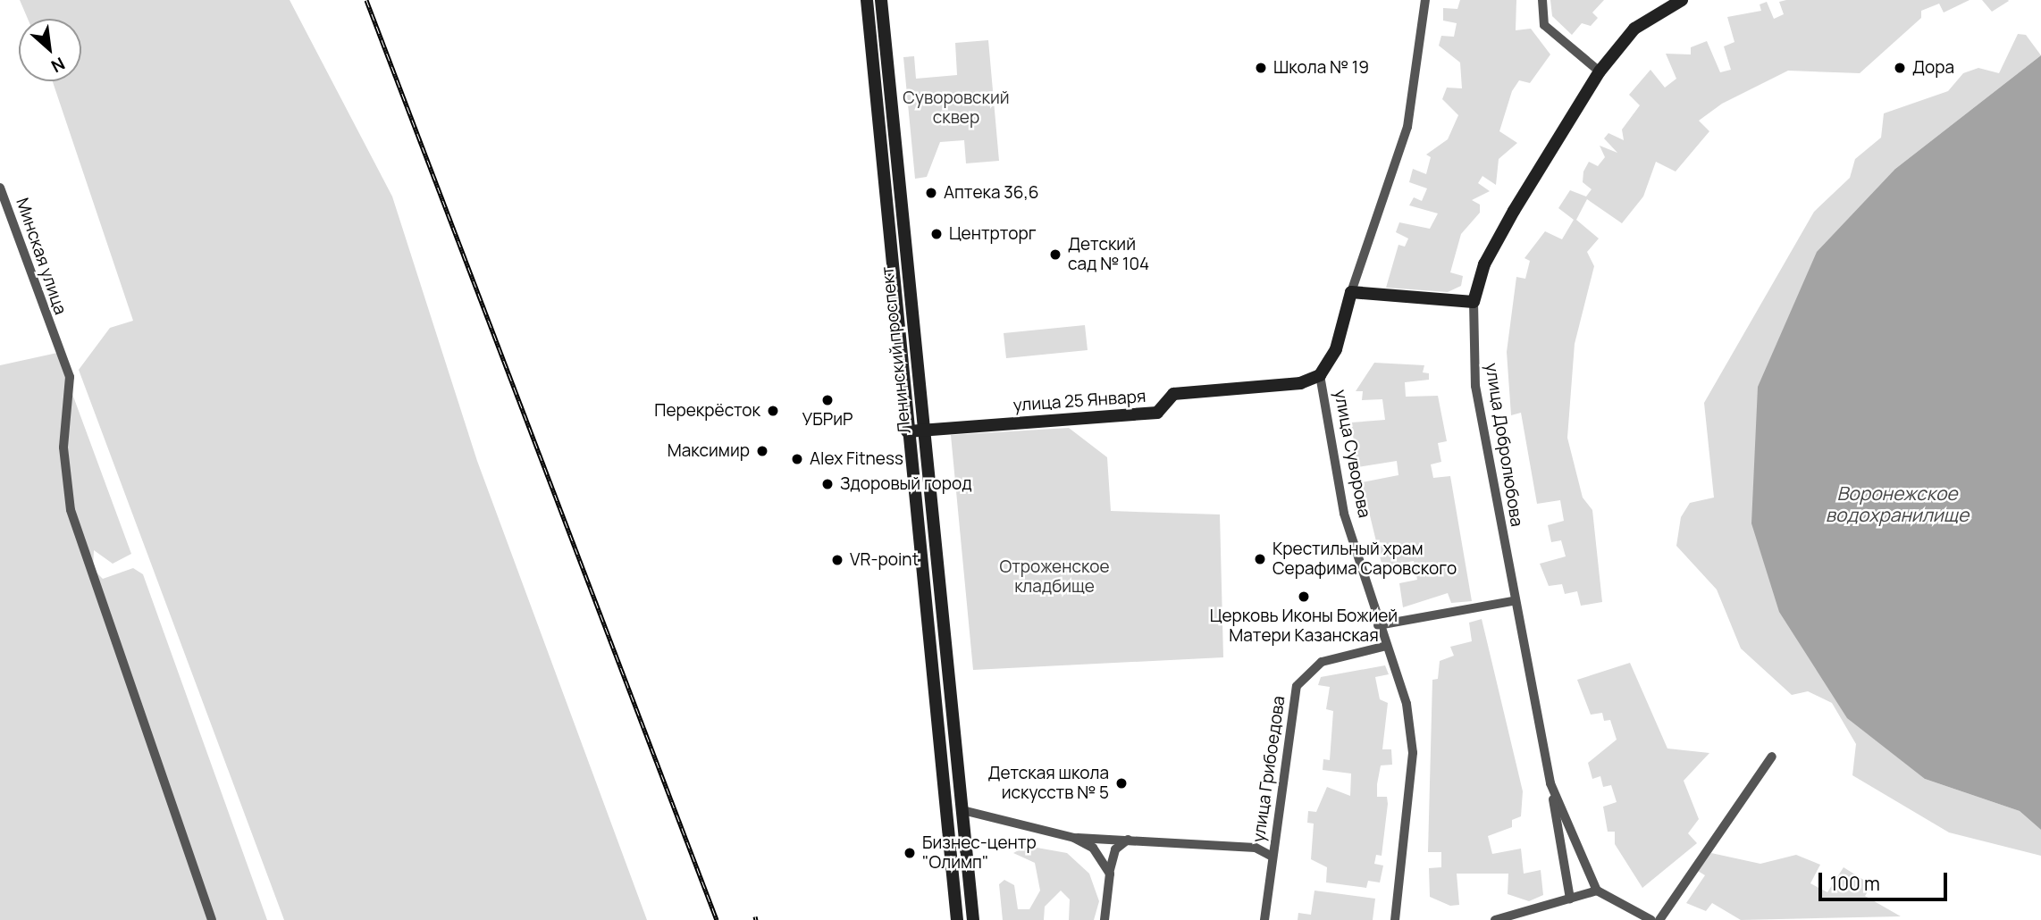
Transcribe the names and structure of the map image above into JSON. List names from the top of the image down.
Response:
{
  "streets": {
    "main road": [
      "Ленинский проспект",
      "улица 25 Января",
      "улица Добролюбова",
      "улица Суворова"
    ],
    "street": ["Минская улица", "улица Грибоедова"]
  },
  "crossings": [
    ["Ленинский проспект", "улица 25 Января"],
    ["улица 25 Января", "улица Суворова"],
    ["улица Суворова", "улица Грибоедова"]
  ],
  "water": ["Воронежское водохранилище"],
  "parks": ["Суворовский сквер", "Отроженское кладбище"],
  "places": [
    "Школа № 19",
    "Дора",
    "Аптека 36,6",
    "Центрторг",
    "Детский сад № 104",
    "УБРиР",
    "Перекрёсток",
    "Максимир",
    "Alex Fitness",
    "Здоровый город",
    "Крестильный храм Серафима Саровского",
    "VR-point",
    "Церковь Иконы Божией Матери Казанская",
    "Детская школа искусств № 5",
    "Бизнес-центр \"Олимп\""
  ],
  "scale_bar": "100 m",
  "north": "bottom right"
}
